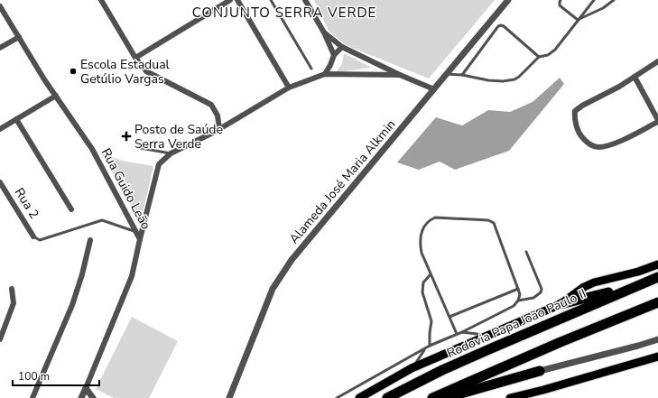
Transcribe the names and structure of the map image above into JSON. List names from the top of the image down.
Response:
{
  "streets": {
    "highway": ["Rodovia Papa João Paulo II"],
    "street": ["Alameda José Maria Alkmin", "Rua Guido Leão", "Rua 2"]
  },
  "districts": ["CONJUNTO SERRA VERDE"],
  "places": {
    "other": ["Escola Estadual Getúlio Vargas"],
    "health": ["Posto de Saúde Serra Verde"]
  },
  "scale_bar": "100 m"
}
